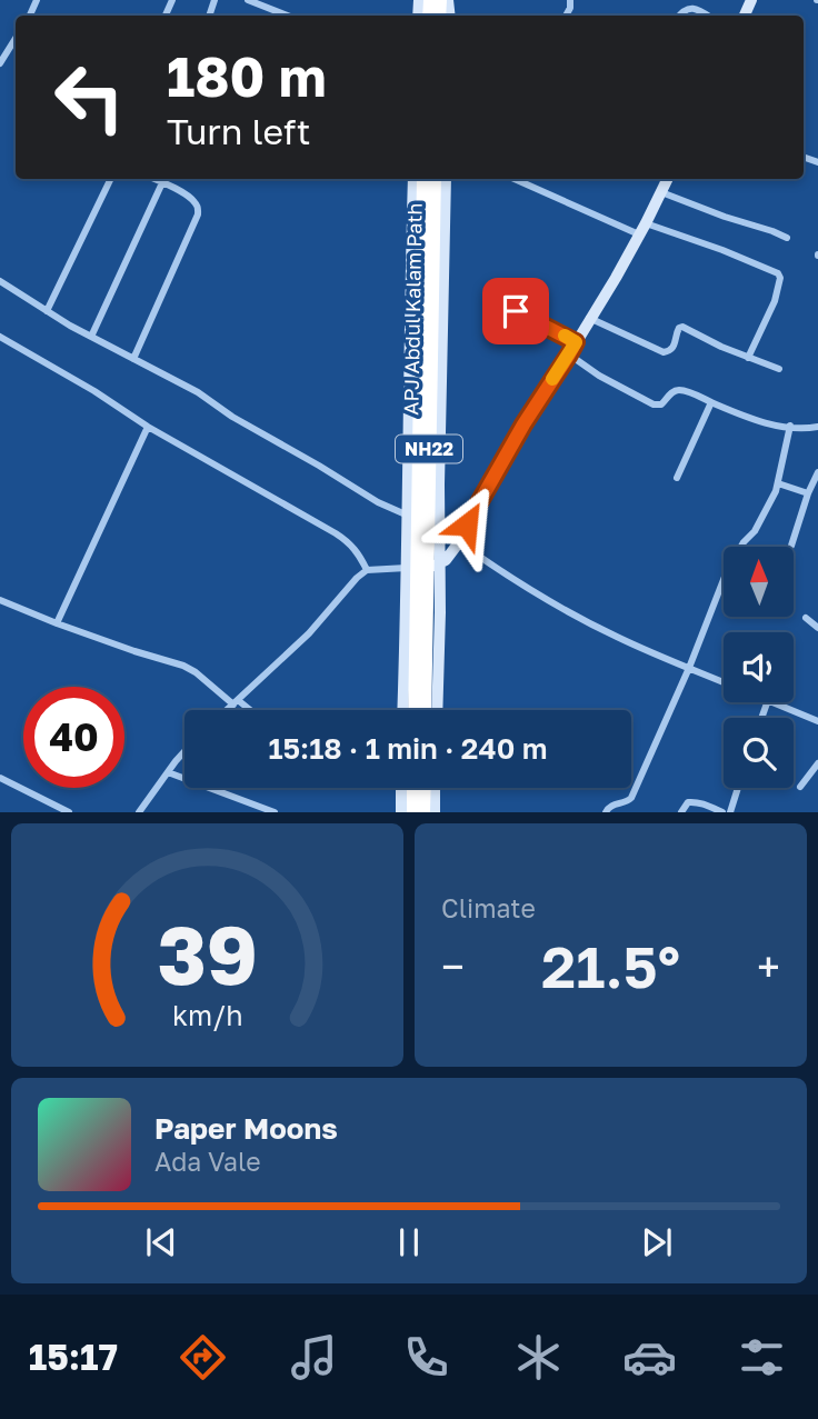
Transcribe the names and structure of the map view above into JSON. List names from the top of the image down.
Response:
{
  "streets": {
    "highway": ["APJ Abdul Kalam Path", "NH22"]
  },
  "crossings": [
    ["APJ Abdul Kalam Path", "NH22"]
  ],
  "north": "top",
  "page": {
    "turn": ["180 m", "Turn left"],
    "limit": "40",
    "trip": "15:18 · 1 min · 240 m",
    "tile": "Climate",
    "heat": ["−", "21.5°", "+"],
    "song": ["Paper Moons", "Ada Vale"],
    "tabs": "15:17",
    "gauge": ["39", "km/h"]
  }
}
